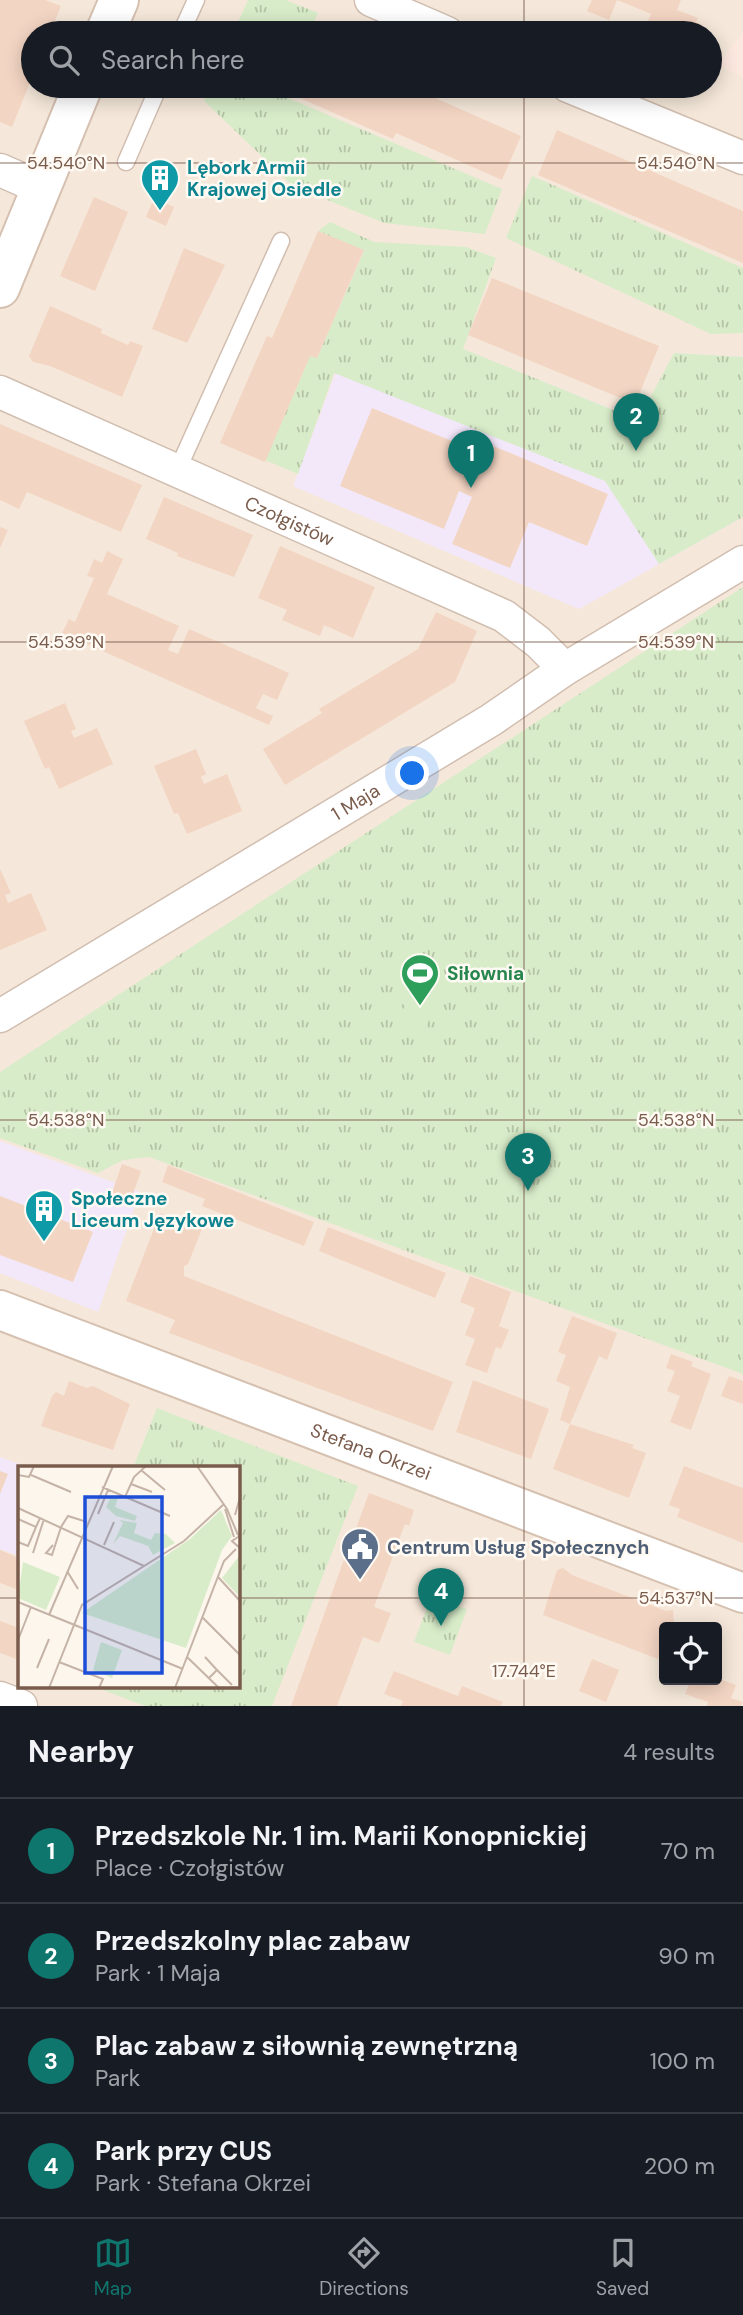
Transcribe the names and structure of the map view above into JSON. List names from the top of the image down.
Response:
{
  "streets": {
    "street": ["Czołgistów", "1 Maja", "Stefana Okrzei"]
  },
  "crossings": [
    ["Czołgistów", "1 Maja"]
  ],
  "places": {
    "building": ["Lębork Armii Krajowej Osiedle", "Społeczne Liceum Językowe"],
    "sports": ["Siłownia"],
    "public building": ["Centrum Usług Społecznych"]
  },
  "page": {
    "search": "Search here",
    "pins": [
      "2",
      "1",
      "3",
      "4"
    ],
    "heading": ["Nearby", "4 results"],
    "list": [
      {
        "mark": "1",
        "name": "Przedszkole Nr. 1 im. Marii Konopnickiej",
        "note": "Place · Czołgistów",
        "value": "70 m"
      },
      {
        "mark": "2",
        "name": "Przedszkolny plac zabaw",
        "note": "Park · 1 Maja",
        "value": "90 m"
      },
      {
        "mark": "3",
        "name": "Plac zabaw z siłownią zewnętrzną",
        "note": "Park",
        "value": "100 m"
      },
      {
        "mark": "4",
        "name": "Park przy CUS",
        "note": "Park · Stefana Okrzei",
        "value": "200 m"
      }
    ],
    "nav": ["Map", "Directions", "Saved"]
  },
  "coordinates": [
    "54.540°N",
    "54.539°N",
    "54.538°N",
    "54.537°N",
    "17.744°E"
  ]
}
